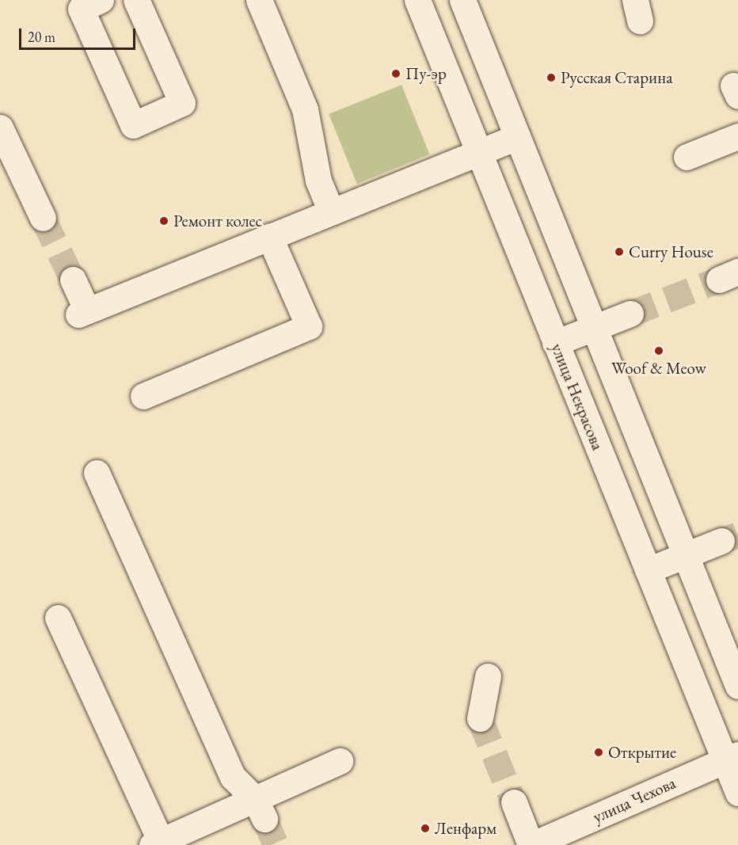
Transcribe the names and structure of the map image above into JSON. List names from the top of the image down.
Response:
{
  "streets": {
    "street": ["улица Некрасова", "улица Чехова"]
  },
  "crossings": [
    ["улица Некрасова", "улица Чехова"]
  ],
  "places": [
    "Пу-эр",
    "Русская Старина",
    "Ремонт колес",
    "Curry House",
    "Woof & Meow",
    "Открытие",
    "Ленфарм"
  ],
  "scale_bar": "20 m"
}
